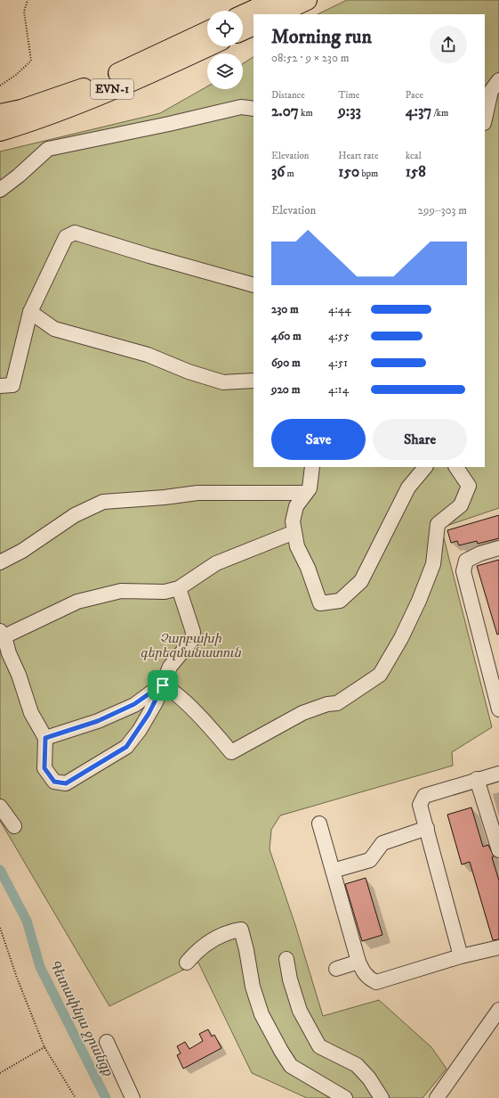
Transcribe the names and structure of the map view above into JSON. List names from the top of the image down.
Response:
{
  "streets": {
    "highway": ["EVN-1"]
  },
  "water": ["Գետափնյա ջրանցք"],
  "parks": ["Չարբախի գերեզմանատուն"],
  "page": {
    "heading": ["Morning run", "08:52 · 9 × 230 m"],
    "stats": [
      ["Distance", "2.07 km"],
      ["Time", "9:33"],
      ["Pace", "4:37 /km"],
      ["Elevation", "36 m"],
      ["Heart rate", "150 bpm"],
      ["kcal", "158"]
    ],
    "chart": ["Elevation", "299–303 m"],
    "list": [
      {
        "name": "230 m",
        "note": "4:44"
      },
      {
        "name": "460 m",
        "note": "4:55"
      },
      {
        "name": "690 m",
        "note": "4:51"
      },
      {
        "name": "920 m",
        "note": "4:14"
      }
    ],
    "buttons": ["Save", "Share"]
  }
}
